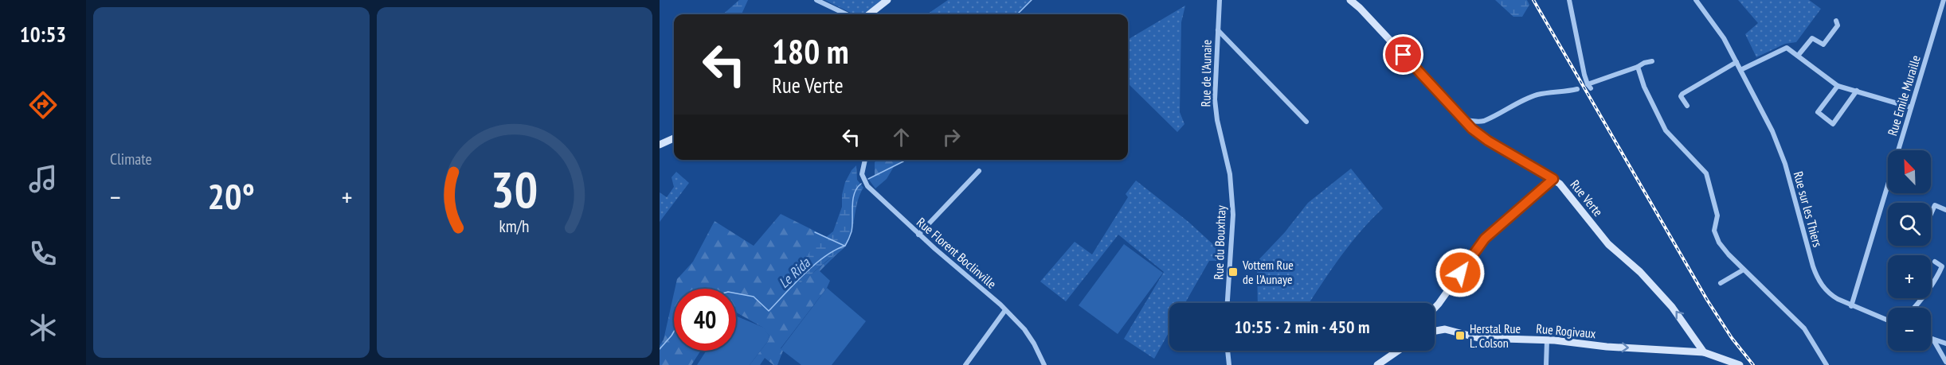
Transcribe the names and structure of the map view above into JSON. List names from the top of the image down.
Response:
{
  "streets": {
    "street": [
      "Rue de l'Aunaie",
      "Rue Emile Muraille",
      "Rue Verte",
      "Rue sur les Thiers",
      "Rue du Bouxhtay",
      "Rue Florent Boclinville",
      "Rue Rogivaux"
    ]
  },
  "crossings": [
    ["Rue de l'Aunaie", "Rue du Bouxhtay"],
    ["Rue Emile Muraille", "Rue sur les Thiers"],
    ["Rue Verte", "Rue Rogivaux"]
  ],
  "one_way": ["Rue Verte", "Rue Rogivaux"],
  "water": ["Le Rida"],
  "places": {
    "transit": ["Vottem Rue de l'Aunaye", "Herstal Rue L. Colson"]
  },
  "north": "top left",
  "page": {
    "tabs": "10:53",
    "tile": "Climate",
    "turn": ["180 m", "Rue Verte"],
    "map_buttons": ["+", "−"],
    "heat": ["−", "20°", "+"],
    "limit": "40",
    "trip": "10:55 · 2 min · 450 m",
    "gauge": ["30", "km/h"]
  }
}
